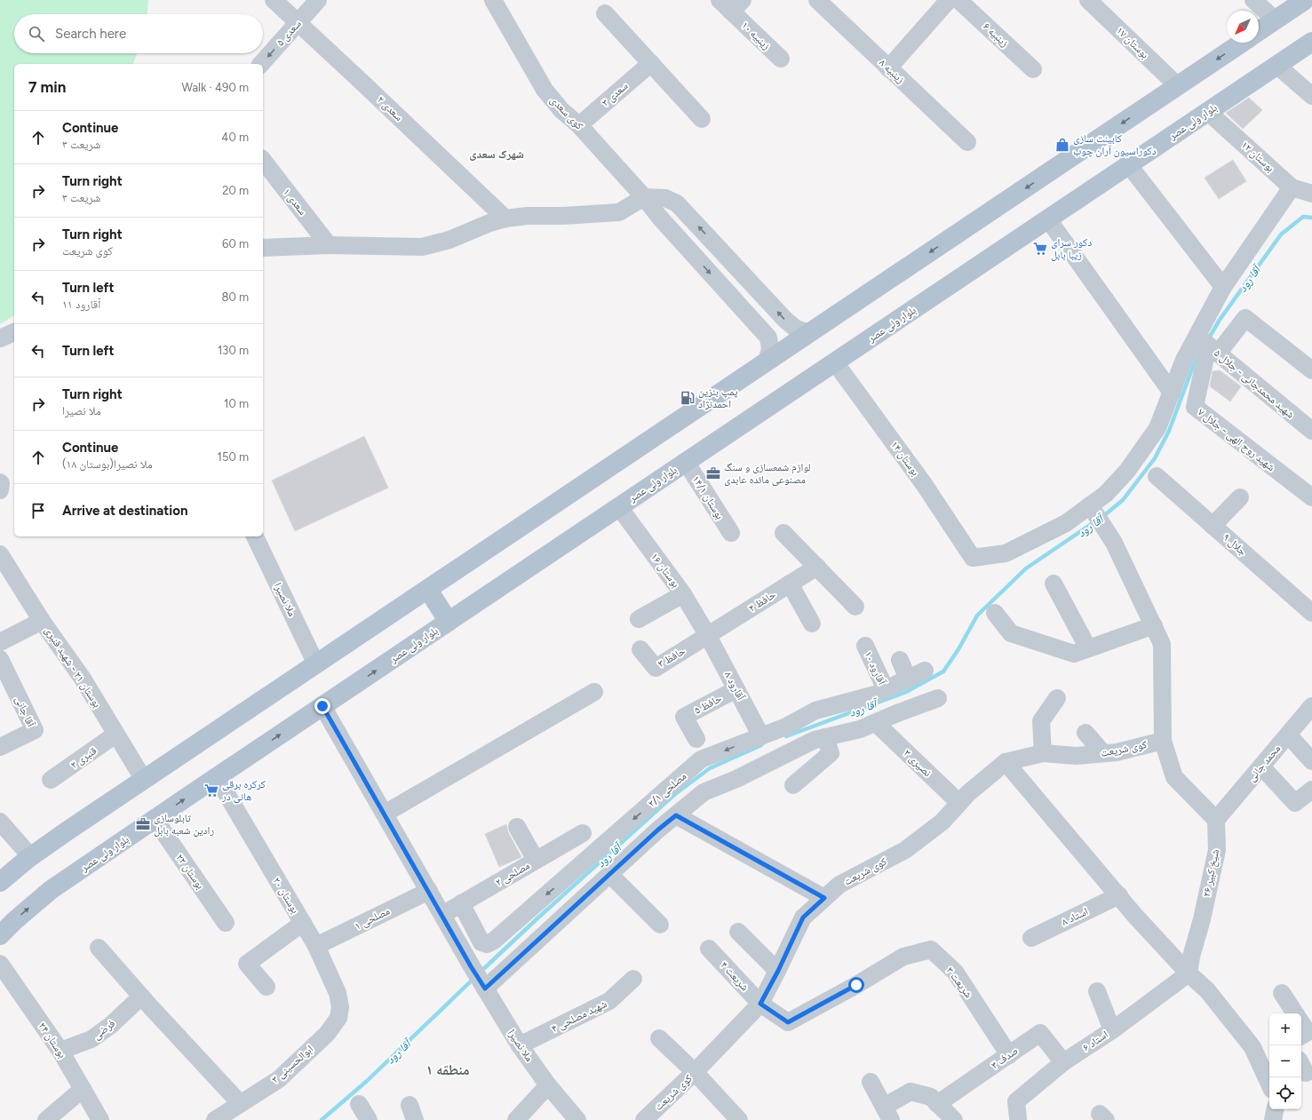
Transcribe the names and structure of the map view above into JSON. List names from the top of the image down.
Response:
{
  "streets": {
    "main road": ["بلوار ولی عصر"],
    "street": [
      "سعدی ۵",
      "زینبیه ۶",
      "زینبیه ۱۰",
      "بوستان ۱۷",
      "زینبیه ۸",
      "سعدی ۳",
      "سعدی ۲",
      "کوی سعدی",
      "بوستان ۱۲",
      "سعدی ۱",
      "شهید محمدجانی - جلال ۵",
      "شهید روح الهی - جلال ۷",
      "بوستان ۱۴",
      "بوستان ۱۴/۱",
      "جلال ۹",
      "بوستان ۱۶",
      "ملا نصیرا",
      "حافظ ۲",
      "حافظ ۳",
      "بوستان ۲۱ - شهید قنبری",
      "آقارود ۱۰",
      "آقارود ۸",
      "حافظ ۵",
      "آقا جانی",
      "کوی شریعت",
      "قنبری ۲",
      "نصیری ۳",
      "محمد جانی",
      "مصلحی ۲/۱",
      "بوستان ۲۲",
      "شیخ کبیر ۲۶",
      "مصلحی ۲",
      "بوستان ۲۰",
      "استاد ۸",
      "مصلحی ۱",
      "شریعت ۴",
      "شریعت ۳",
      "شهید مصلحی ۴",
      "فرضی",
      "بوستان ۲۴",
      "استاد ۶",
      "صدف ۳",
      "ابوالحسینی ۳"
    ]
  },
  "crossings": [
    ["سعدی ۵", "سعدی ۲"],
    ["سعدی ۳", "کوی سعدی"],
    ["بلوار ولی عصر", "بوستان ۱۲"],
    ["بلوار ولی عصر", "بوستان ۱۴"],
    ["بلوار ولی عصر", "بوستان ۱۴/۱"],
    ["بلوار ولی عصر", "بوستان ۱۶"],
    ["بلوار ولی عصر", "ملا نصیرا"],
    ["بلوار ولی عصر", "بوستان ۲۲"],
    ["بلوار ولی عصر", "بوستان ۲۰"],
    ["شهید محمدجانی - جلال ۵", "شهید روح الهی - جلال ۷"],
    ["بوستان ۱۶", "حافظ ۲"],
    ["بوستان ۱۶", "حافظ ۳"],
    ["بوستان ۱۶", "آقارود ۸"],
    ["ملا نصیرا", "مصلحی ۲"],
    ["ملا نصیرا", "مصلحی ۱"],
    ["ملا نصیرا", "شهید مصلحی ۴"],
    ["حافظ ۲", "حافظ ۳"],
    ["حافظ ۲", "آقارود ۸"],
    ["حافظ ۳", "آقارود ۸"],
    ["بوستان ۲۱ - شهید قنبری", "قنبری ۲"],
    ["آقارود ۱۰", "مصلحی ۲/۱"],
    ["آقارود ۸", "حافظ ۵"],
    ["آقارود ۸", "مصلحی ۲/۱"],
    ["کوی شریعت", "نصیری ۳"],
    ["کوی شریعت", "شریعت ۴"],
    ["کوی شریعت", "شریعت ۳"],
    ["محمد جانی", "شیخ کبیر ۲۶"],
    ["مصلحی ۲/۱", "مصلحی ۲"],
    ["شیخ کبیر ۲۶", "استاد ۶"],
    ["بوستان ۲۰", "مصلحی ۱"],
    ["بوستان ۲۰", "ابوالحسینی ۳"],
    ["شریعت ۴", "شریعت ۳"],
    ["شریعت ۳", "صدف ۳"],
    ["فرضی", "بوستان ۲۴"],
    ["استاد ۶", "صدف ۳"]
  ],
  "one_way": ["سعدی ۵"],
  "districts": ["شهرک سعدی", "منطقه ۱"],
  "water": ["آقا رود"],
  "places": {
    "shop": ["کابینت سازی دکوراسیون آران چوب"],
    "supermarket": ["دکور سرای زیبا بابل", "کرکره برقی هانی در"],
    "fuel station": ["پمپ بنزین احمدنژاد"],
    "office": ["لوازم شمعسازی و سنگ مصنوعی مائده عابدی", "تابلوسازی رادین شعبه بابل"]
  },
  "north": "bottom left",
  "page": {
    "search": "Search here",
    "heading": ["7 min", "Walk · 490 m"],
    "list": [
      ["Continue", "شریعت ۳", "40 m"],
      ["Turn right", "شریعت ۳", "20 m"],
      ["Turn right", "کوی شریعت", "60 m"],
      ["Turn left", "آقارود ۱۱", "80 m"],
      ["Turn left", "130 m"],
      ["Turn right", "ملا نصیرا", "10 m"],
      ["Continue", "ملا نصیرا(بوستان ۱۸)", "150 m"],
      "Arrive at destination"
    ],
    "map_buttons": ["+", "−"]
  }
}
